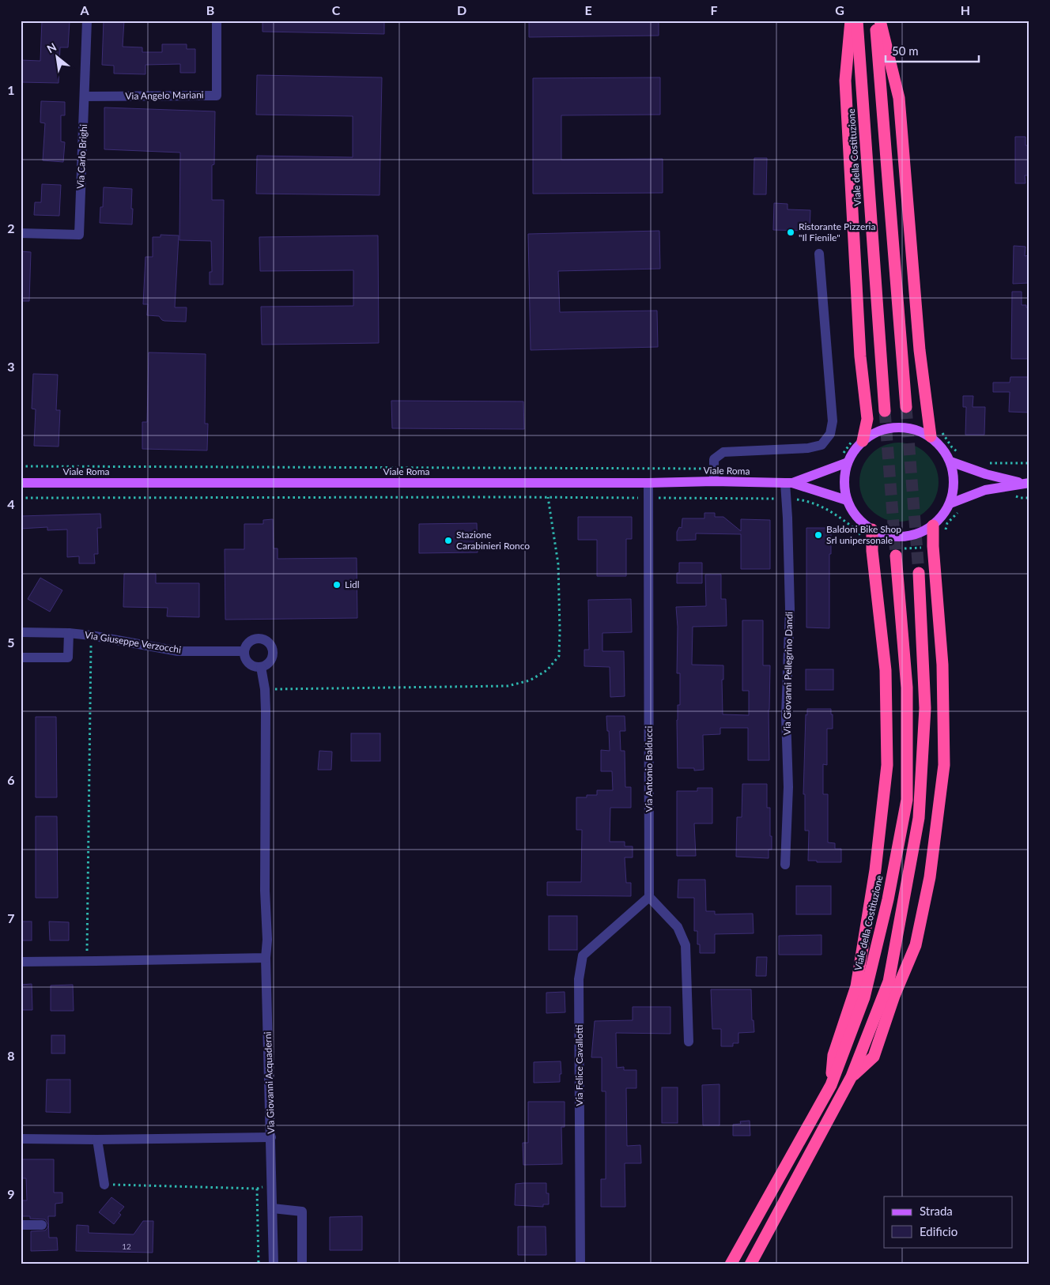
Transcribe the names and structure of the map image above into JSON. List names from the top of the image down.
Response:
{
  "streets": {
    "highway": ["Viale della Costituzione"],
    "main road": ["Viale Roma"],
    "street": [
      "Via Angelo Mariani",
      "Via Carlo Brighi",
      "Via Giuseppe Verzocchi",
      "Via Giovanni Pellegrino Dandi",
      "Via Antonio Balducci",
      "Via Felice Cavallotti",
      "Via Giovanni Acquaderni"
    ]
  },
  "crossings": [
    ["Via Angelo Mariani", "Via Carlo Brighi"],
    ["Viale Roma", "Via Giovanni Pellegrino Dandi"],
    ["Viale Roma", "Via Antonio Balducci"],
    ["Via Giuseppe Verzocchi", "Via Giovanni Acquaderni"],
    ["Via Antonio Balducci", "Via Felice Cavallotti"]
  ],
  "places": [
    "Ristorante Pizzeria \"Il Fienile\"",
    "Baldoni Bike Shop Srl unipersonale",
    "Stazione Carabinieri Ronco",
    "Lidl"
  ],
  "house_numbers": ["12"],
  "legend": ["Strada", "Edificio"],
  "scale_bar": "50 m",
  "north": "top left",
  "grid": {
    "columns": [
      "A",
      "B",
      "C",
      "D",
      "E",
      "F",
      "G",
      "H"
    ],
    "rows": [
      "1",
      "2",
      "3",
      "4",
      "5",
      "6",
      "7",
      "8",
      "9"
    ]
  }
}
